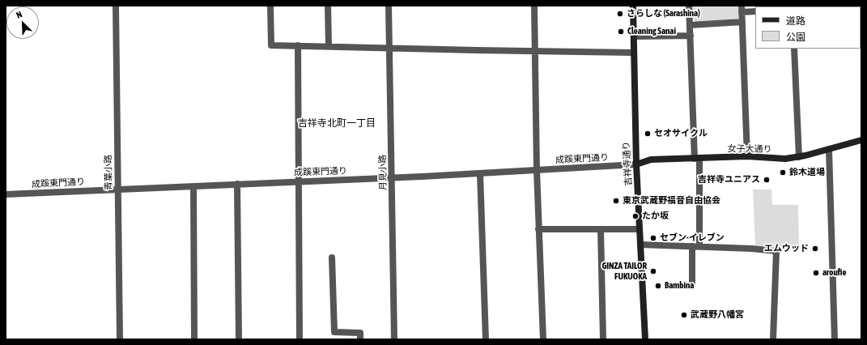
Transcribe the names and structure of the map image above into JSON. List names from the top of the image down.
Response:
{
  "streets": {
    "main road": ["女子大通り", "吉祥寺通り"],
    "street": ["成蹊東門通り", "青葉小路", "月見小路"]
  },
  "crossings": [
    ["女子大通り", "成蹊東門通り"],
    ["女子大通り", "吉祥寺通り"],
    ["成蹊東門通り", "吉祥寺通り"],
    ["成蹊東門通り", "青葉小路"],
    ["成蹊東門通り", "月見小路"]
  ],
  "districts": ["吉祥寺北町一丁目"],
  "places": [
    "さらしな (Sarashina)",
    "Cleaning Sanai",
    "セオサイクル",
    "鈴木道場",
    "吉祥寺ユニアス",
    "東京武蔵野福音自由協会",
    "たか坂",
    "セブン-イレブン",
    "エムウッド",
    "GINZA TAILOR FUKUOKA",
    "aroufie",
    "Bambina",
    "武蔵野八幡宮"
  ],
  "legend": ["道路", "公園"],
  "north": "top left"
}
